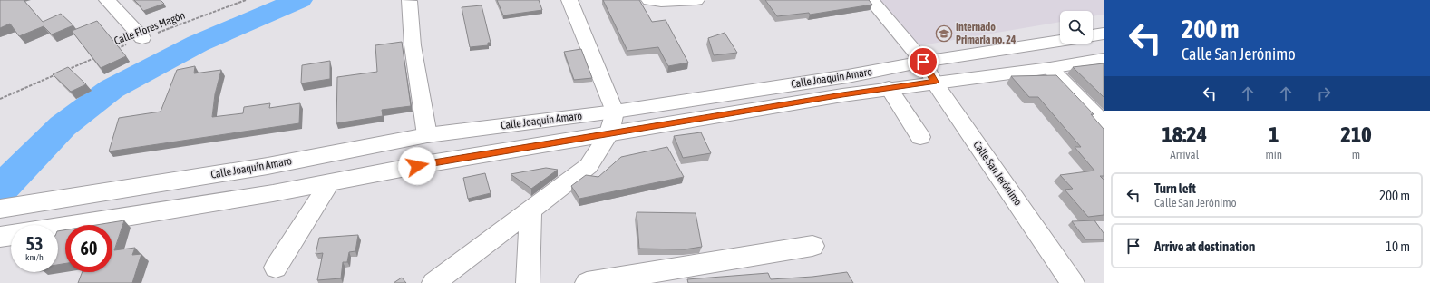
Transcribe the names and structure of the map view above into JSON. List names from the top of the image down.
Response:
{
  "streets": {
    "main road": ["Calle Joaquín Amaro", "Calle San Jerónimo"],
    "path": ["Calle Flores Magón"]
  },
  "crossings": [
    ["Calle Joaquín Amaro", "Calle San Jerónimo"]
  ],
  "places": {
    "school or university": ["Internado Primaria no. 24"]
  },
  "page": {
    "turn": ["200 m", "Calle San Jerónimo"],
    "eta": [
      "18:24",
      "Arrival",
      "1",
      "min",
      "210",
      "m"
    ],
    "list": [
      {
        "name": "Turn left",
        "note": "Calle San Jerónimo",
        "value": "200 m"
      },
      {
        "name": "Arrive at destination",
        "value": "10 m"
      }
    ],
    "speed": "53 km/h",
    "limit": "60"
  }
}
